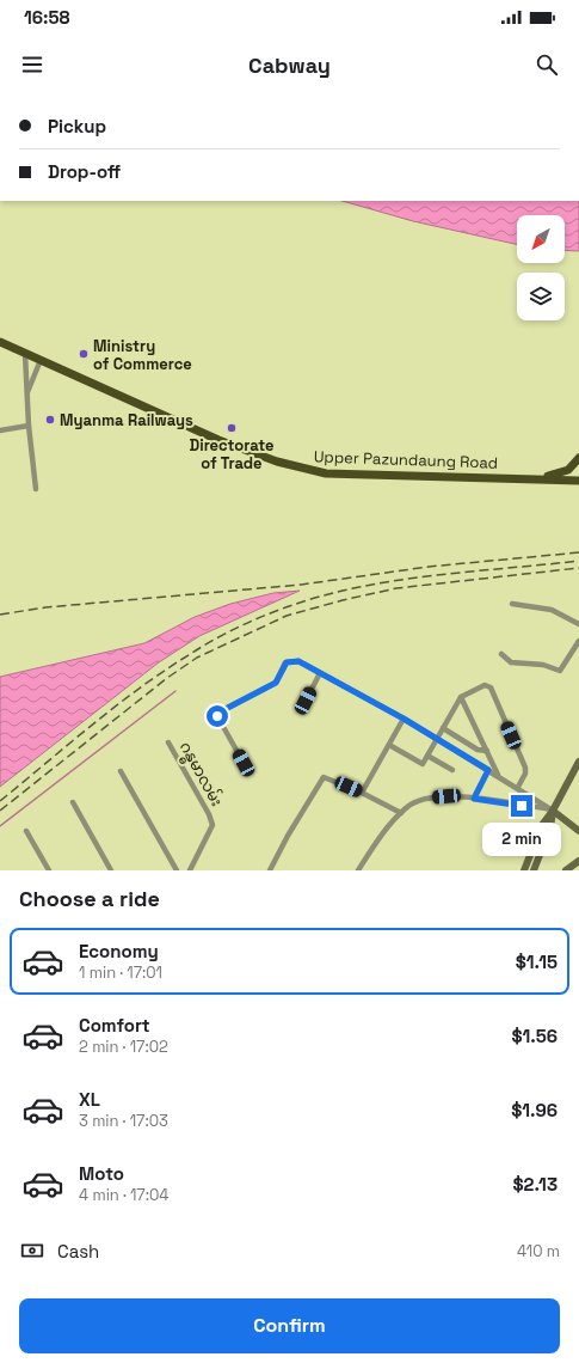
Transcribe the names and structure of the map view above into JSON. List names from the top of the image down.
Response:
{
  "streets": {
    "main road": ["Upper Pazundaung Road"],
    "street": ["ဂန္ဓမာလမ်း"]
  },
  "places": ["Ministry of Commerce", "Myanma Railways", "Directorate of Trade"],
  "north": "bottom left",
  "page": {
    "status": "16:58",
    "header": "Cabway",
    "banner": ["Pickup", "Drop-off"],
    "bubble": "2 min",
    "heading": "Choose a ride",
    "list": [
      {
        "name": "Economy",
        "note": "1 min · 17:01",
        "value": "$1.15"
      },
      {
        "name": "Comfort",
        "note": "2 min · 17:02",
        "value": "$1.56"
      },
      {
        "name": "XL",
        "note": "3 min · 17:03",
        "value": "$1.96"
      },
      {
        "name": "Moto",
        "note": "4 min · 17:04",
        "value": "$2.13"
      }
    ],
    "pay": ["Cash", "410 m"],
    "buttons": "Confirm"
  }
}
